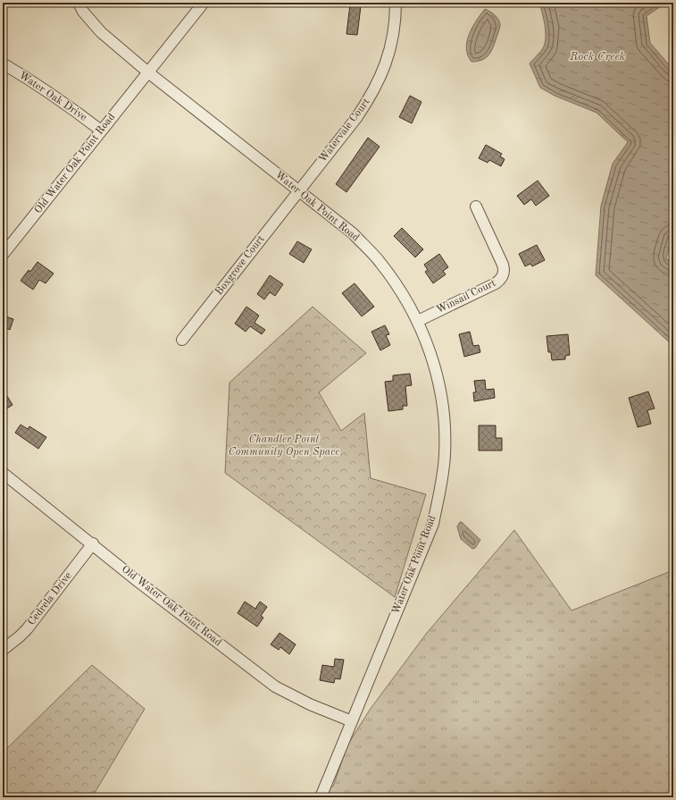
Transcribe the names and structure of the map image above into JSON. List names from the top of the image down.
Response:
{
  "streets": {
    "street": [
      "Water Oak Drive",
      "Watervale Court",
      "Old Water Oak Point Road",
      "Water Oak Point Road",
      "Boxgrove Court",
      "Winsail Court",
      "Cedrela Drive"
    ]
  },
  "crossings": [
    ["Water Oak Drive", "Old Water Oak Point Road"],
    ["Watervale Court", "Water Oak Point Road"],
    ["Watervale Court", "Boxgrove Court"],
    ["Old Water Oak Point Road", "Water Oak Point Road"],
    ["Old Water Oak Point Road", "Cedrela Drive"],
    ["Water Oak Point Road", "Boxgrove Court"],
    ["Water Oak Point Road", "Winsail Court"]
  ],
  "water": ["Rock Creek"],
  "parks": ["Chandler Point Community Open Space"]
}
